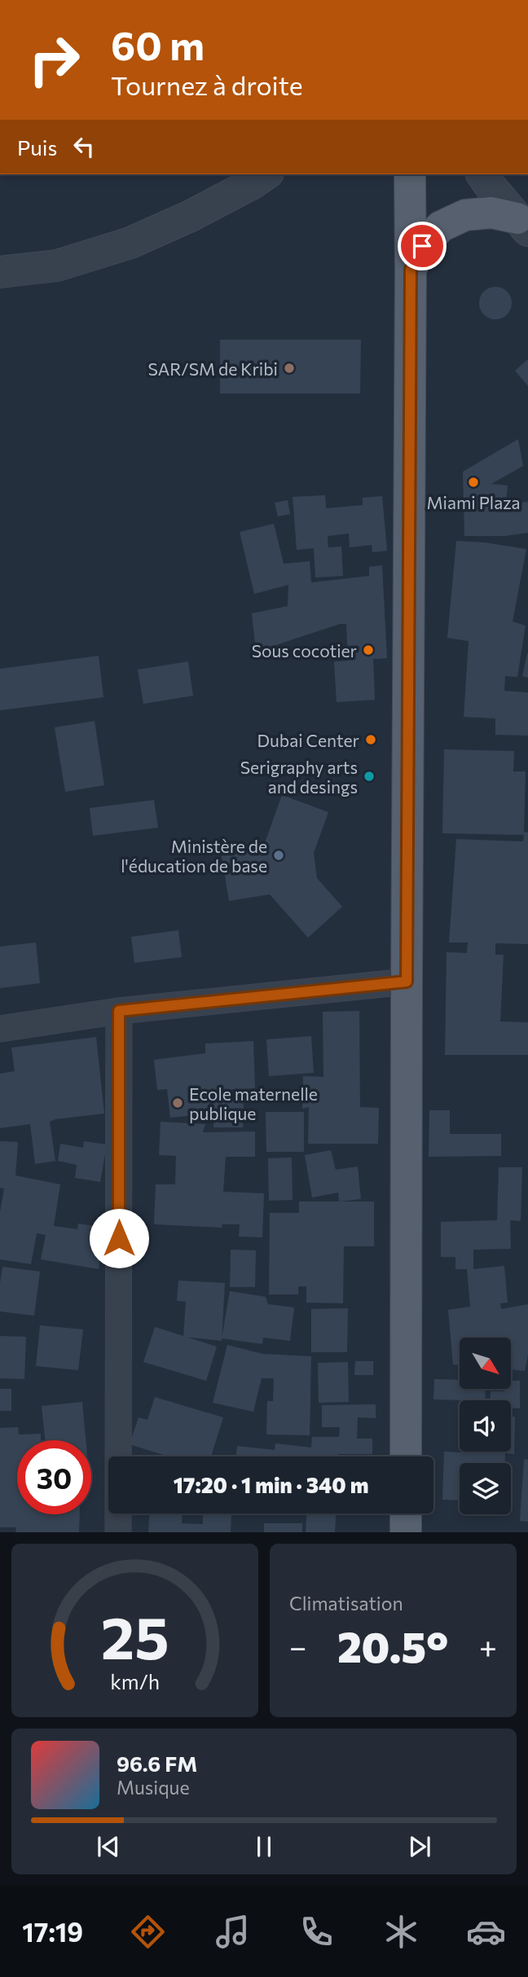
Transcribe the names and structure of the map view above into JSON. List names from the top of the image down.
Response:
{
  "places": [
    "SAR/SM de Kribi",
    "Miami Plaza",
    "Sous cocotier",
    "Dubai Center",
    "Serigraphy arts and desings",
    "Ministère de l'éducation de base",
    "Ecole maternelle publique"
  ],
  "north": "bottom right",
  "page": {
    "turn": ["60 m", "Tournez à droite"],
    "then": "Puis",
    "limit": "30",
    "trip": "17:20 · 1 min · 340 m",
    "tile": "Climatisation",
    "heat": ["−", "20.5°", "+"],
    "song": ["96.6 FM", "Musique"],
    "tabs": "17:19",
    "gauge": ["25", "km/h"]
  }
}
